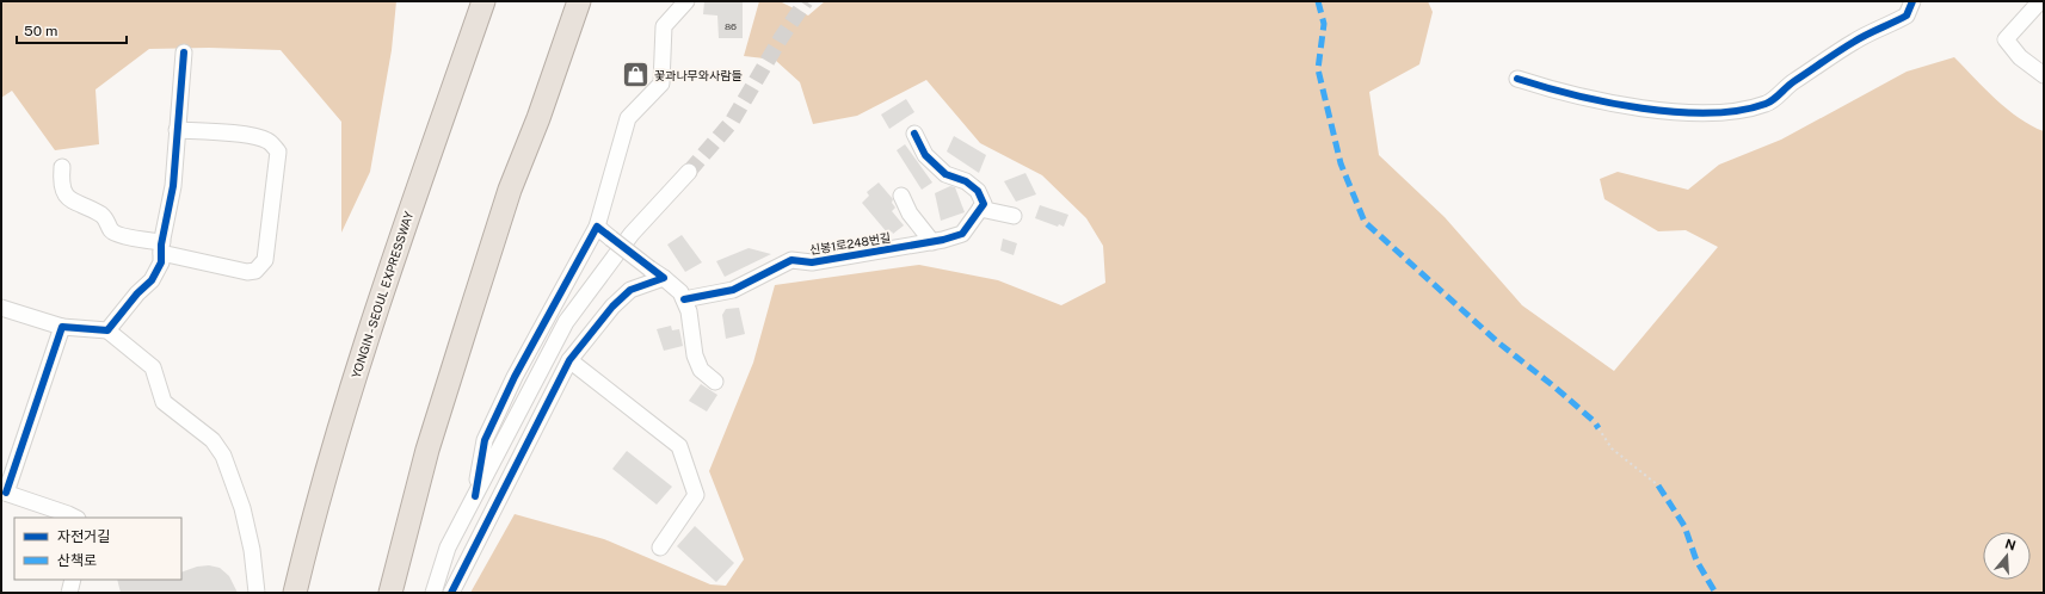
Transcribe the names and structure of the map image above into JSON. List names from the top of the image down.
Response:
{
  "streets": {
    "highway": ["YONGIN - SEOUL EXPRESSWAY"],
    "street": ["신봉1로248번길"]
  },
  "places": {
    "shop": ["꽃과나무와사람들"]
  },
  "house_numbers": ["86"],
  "legend": ["자전거길", "산책로"],
  "scale_bar": "50 m",
  "north": "top"
}
